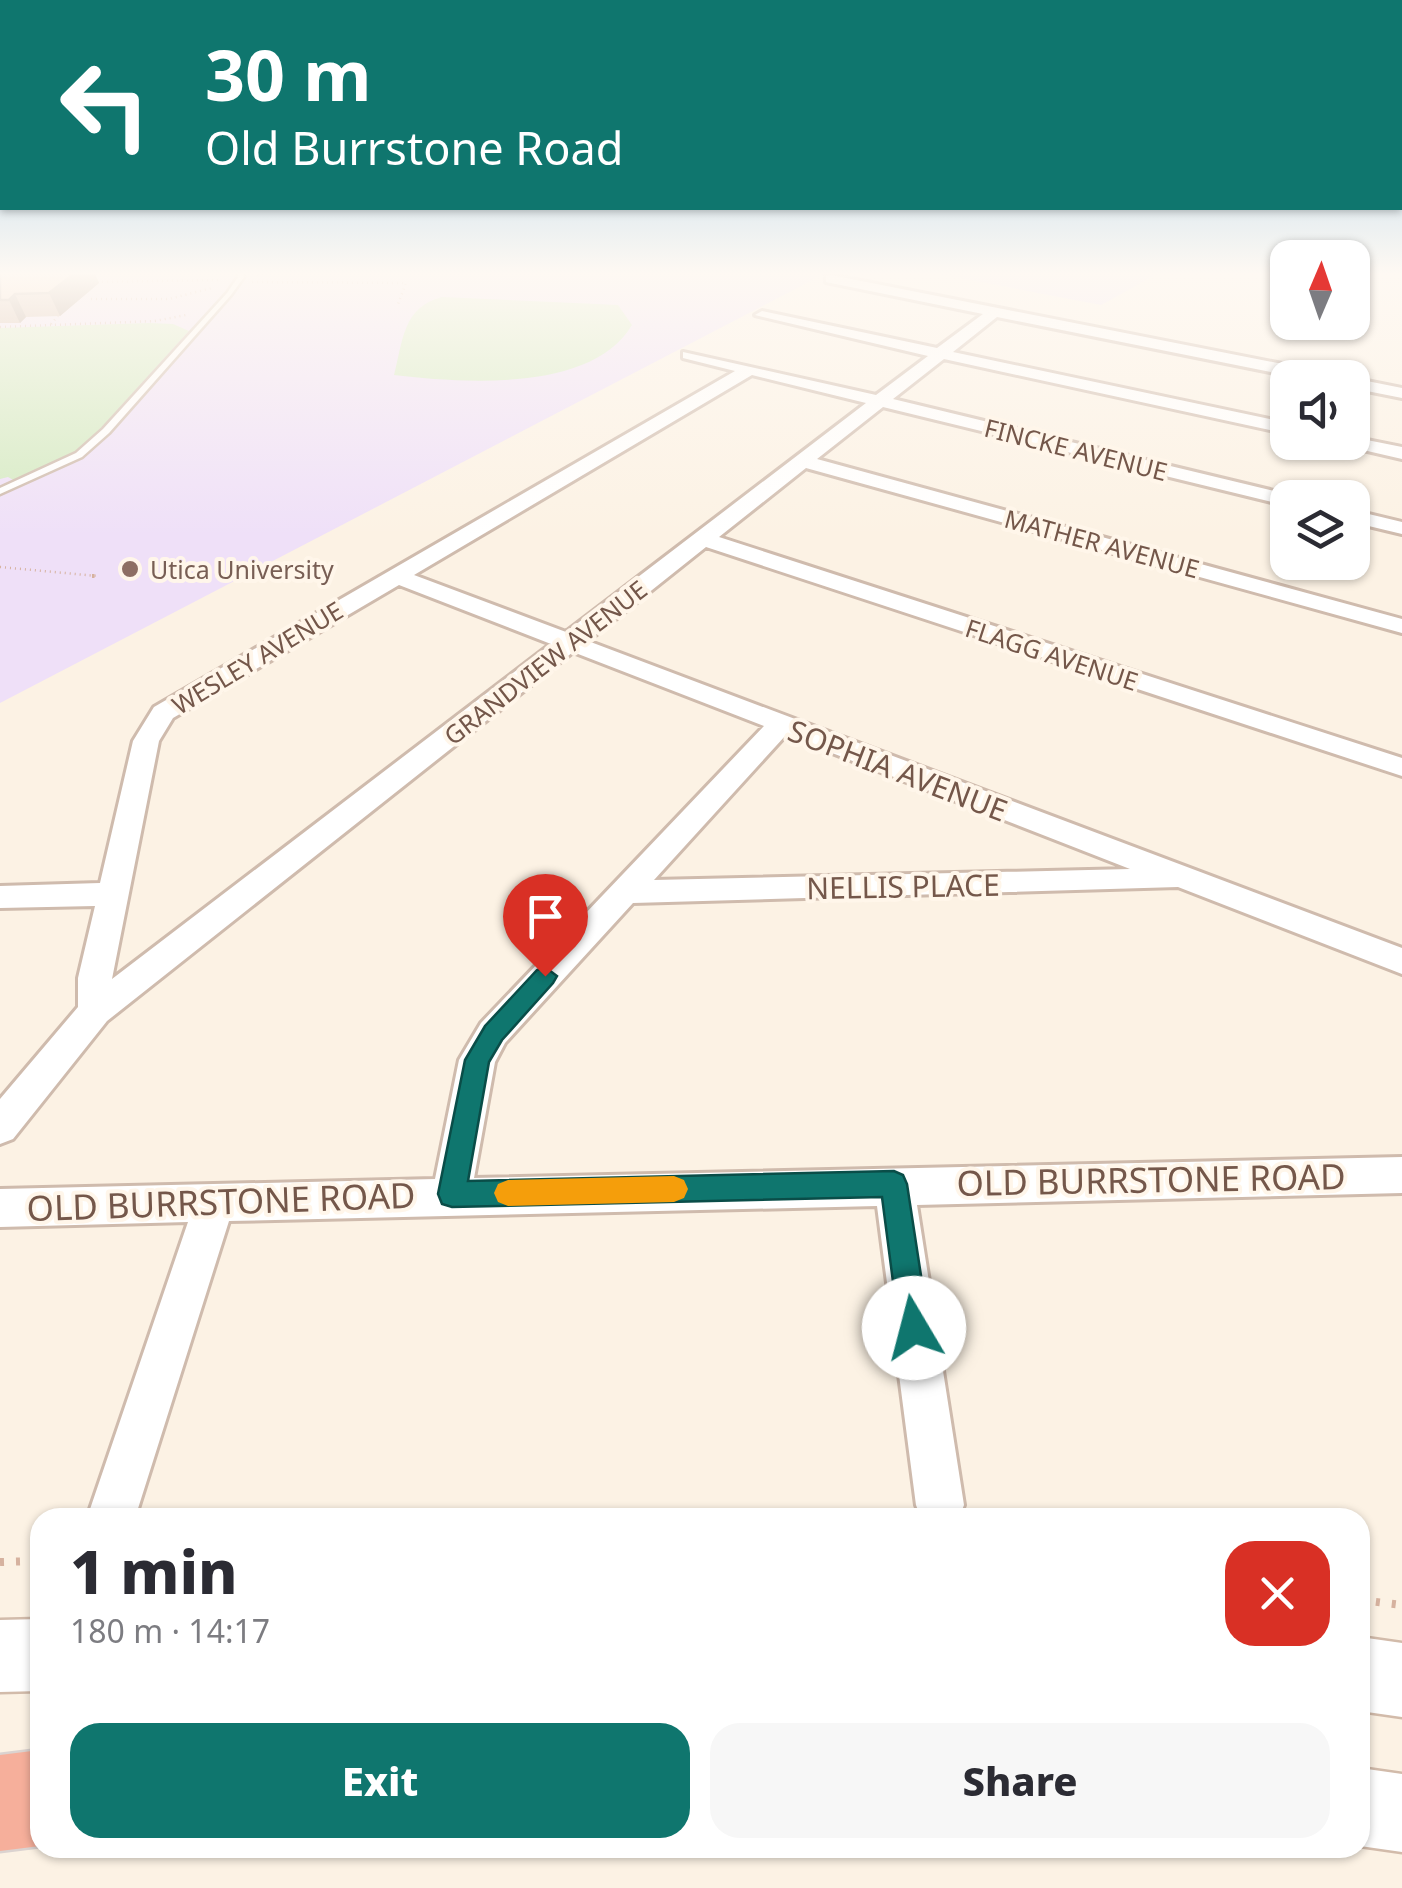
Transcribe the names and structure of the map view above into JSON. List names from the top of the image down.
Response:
{
  "streets": {
    "street": [
      "FINCKE AVENUE",
      "MATHER AVENUE",
      "FLAGG AVENUE",
      "WESLEY AVENUE",
      "GRANDVIEW AVENUE",
      "SOPHIA AVENUE",
      "NELLIS PLACE",
      "OLD BURRSTONE ROAD"
    ]
  },
  "crossings": [
    ["FINCKE AVENUE", "WESLEY AVENUE"],
    ["FINCKE AVENUE", "GRANDVIEW AVENUE"],
    ["MATHER AVENUE", "GRANDVIEW AVENUE"],
    ["FLAGG AVENUE", "GRANDVIEW AVENUE"],
    ["WESLEY AVENUE", "GRANDVIEW AVENUE"],
    ["WESLEY AVENUE", "SOPHIA AVENUE"],
    ["GRANDVIEW AVENUE", "SOPHIA AVENUE"],
    ["SOPHIA AVENUE", "NELLIS PLACE"]
  ],
  "places": ["Utica University"],
  "north": "top",
  "page": {
    "turn": ["30 m", "Old Burrstone Road"],
    "heading": ["1 min", "180 m · 14:17"],
    "buttons": ["Exit", "Share"]
  }
}
